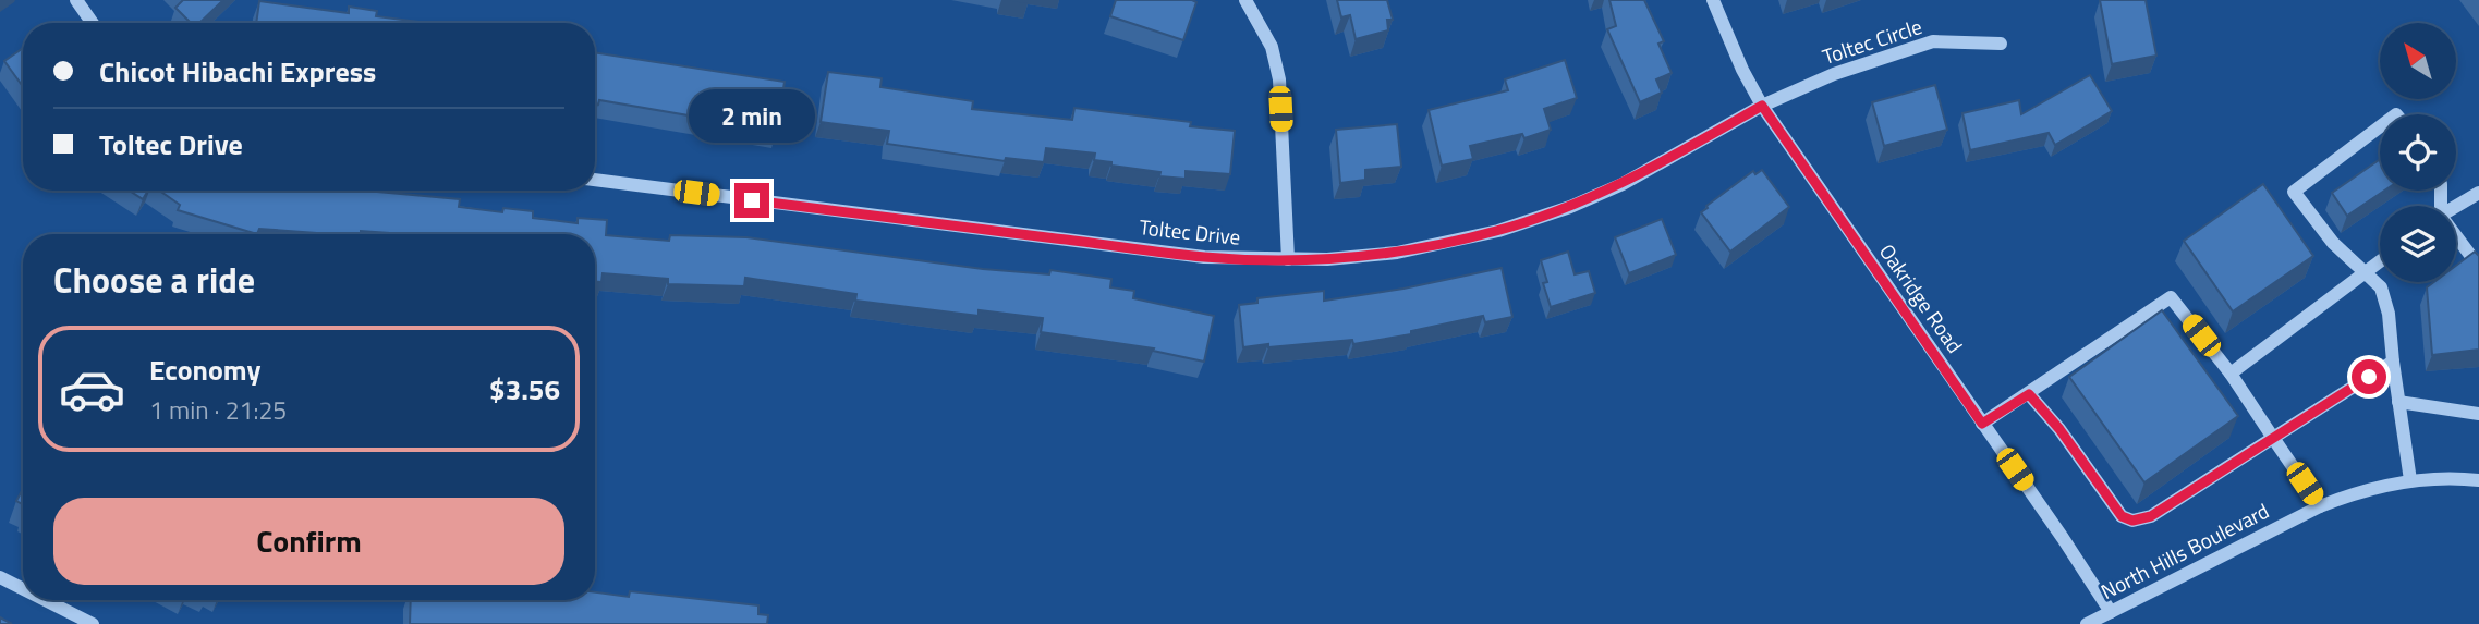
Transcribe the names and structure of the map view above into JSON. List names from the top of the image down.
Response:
{
  "streets": {
    "street": [
      "Toltec Circle",
      "Toltec Drive",
      "Oakridge Road",
      "North Hills Boulevard"
    ]
  },
  "crossings": [
    ["Toltec Circle", "Toltec Drive"],
    ["Toltec Circle", "Oakridge Road"],
    ["Toltec Drive", "Oakridge Road"],
    ["Oakridge Road", "North Hills Boulevard"]
  ],
  "north": "top left",
  "page": {
    "banner": ["Chicot Hibachi Express", "Toltec Drive"],
    "bubble": "2 min",
    "heading": "Choose a ride",
    "list": [
      {
        "name": "Economy",
        "note": "1 min · 21:25",
        "value": "$3.56"
      }
    ],
    "buttons": "Confirm"
  }
}
